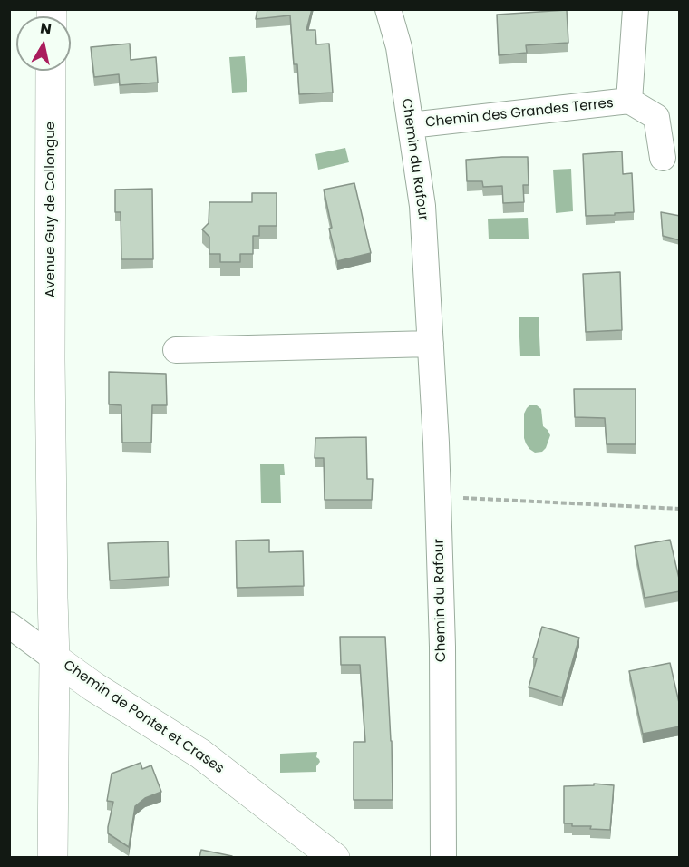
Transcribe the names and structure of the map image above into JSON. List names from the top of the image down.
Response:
{
  "streets": {
    "main road": ["Avenue Guy de Collongue", "Chemin de Pontet et Crases"],
    "street": ["Chemin des Grandes Terres", "Chemin du Rafour"]
  },
  "crossings": [
    ["Chemin des Grandes Terres", "Chemin du Rafour"],
    ["Avenue Guy de Collongue", "Chemin de Pontet et Crases"]
  ],
  "north": "top"
}
